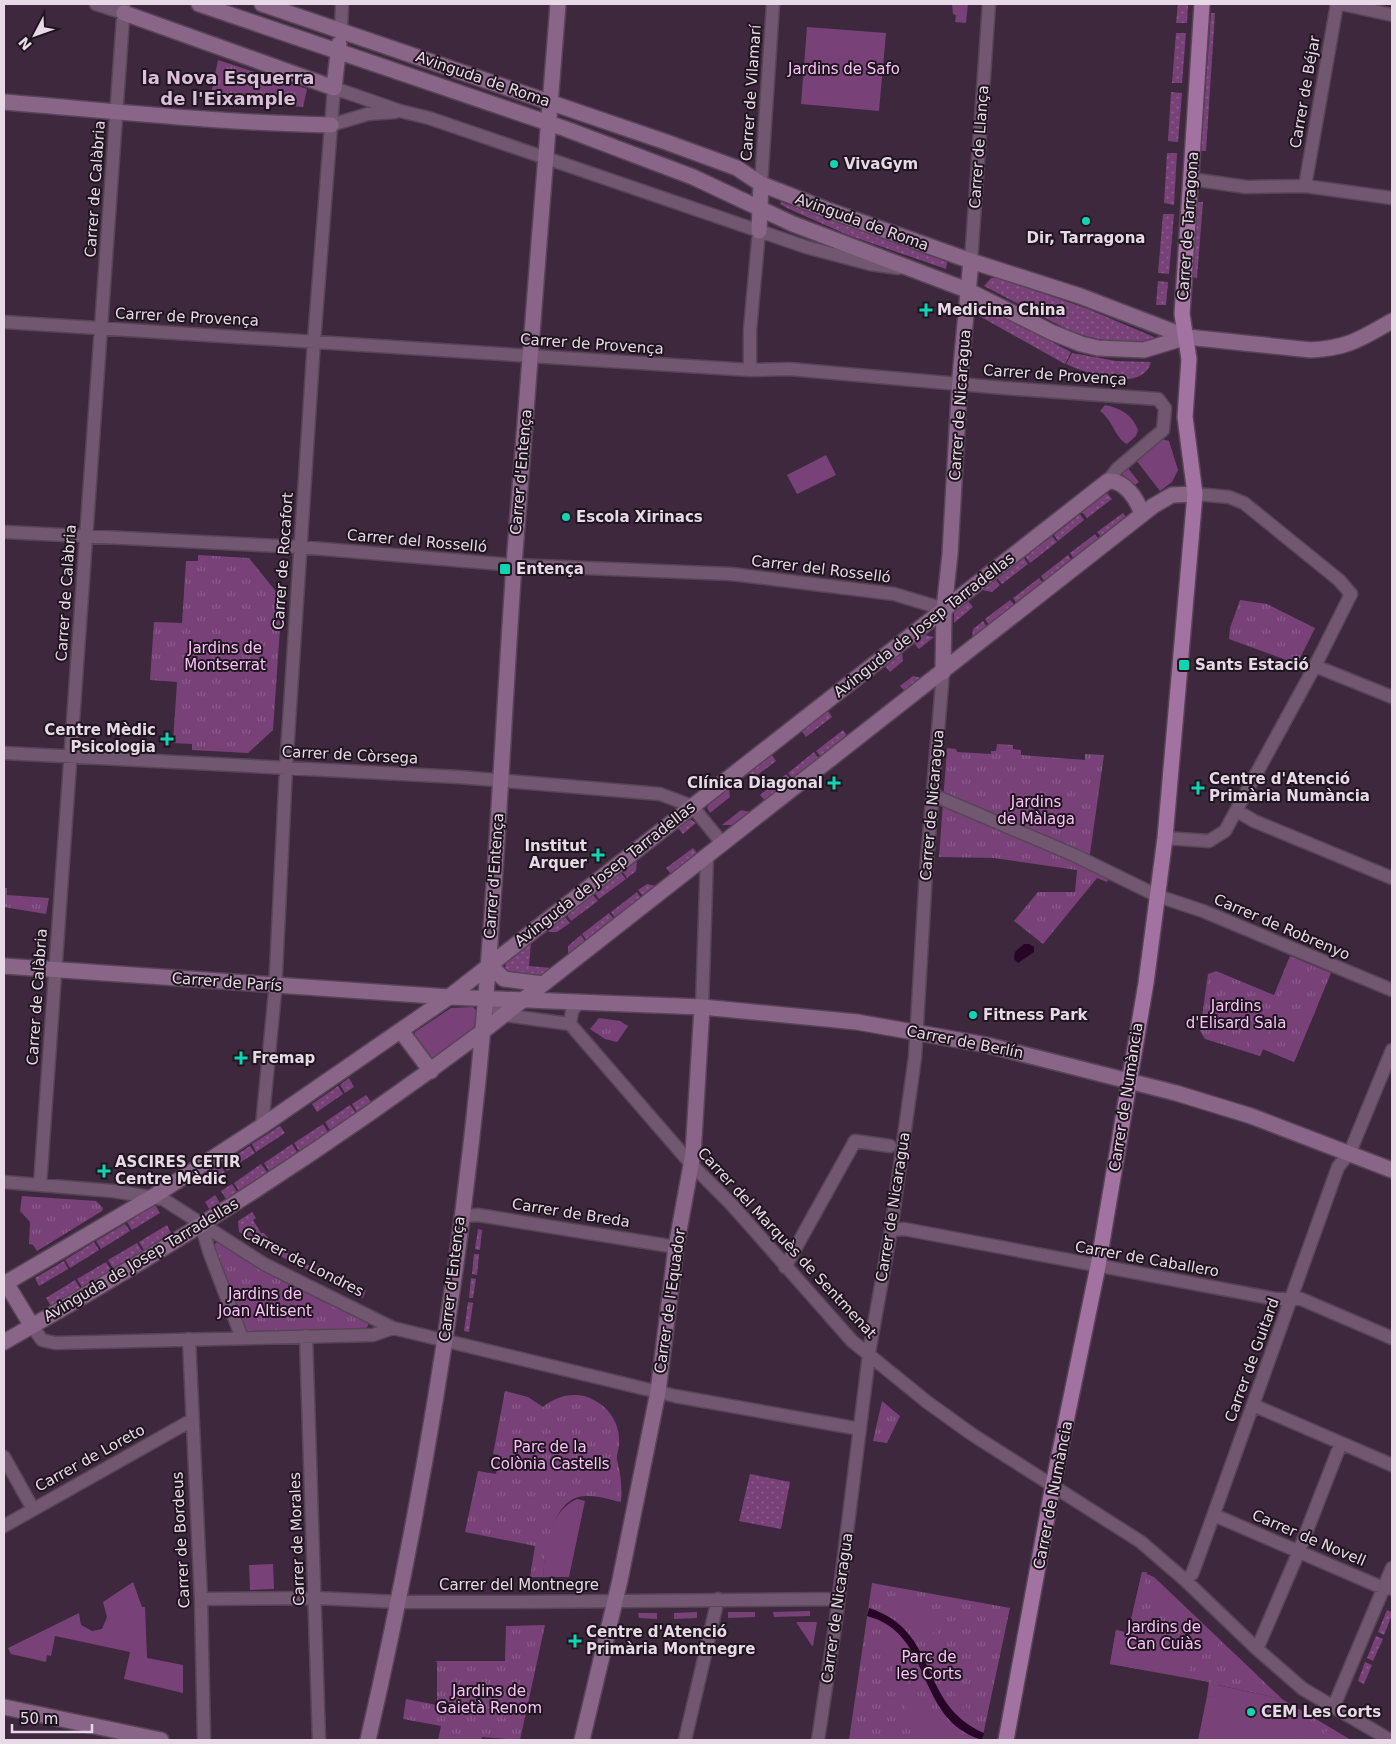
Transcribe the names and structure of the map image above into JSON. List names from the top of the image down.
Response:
{
  "streets": {
    "main road": [
      "Avinguda de Roma",
      "Carrer de Llança",
      "Carrer de Tarragona",
      "Carrer de Nicaragua",
      "Carrer d'Entença",
      "Avinguda de Josep Tarradellas",
      "Carrer de París",
      "Carrer de Berlín",
      "Carrer de Numància",
      "Carrer de l'Equador"
    ],
    "street": [
      "Carrer de Béjar",
      "Carrer de Vilamarí",
      "Carrer de Calàbria",
      "Carrer de Provença",
      "Carrer del Rosselló",
      "Carrer de Rocafort",
      "Carrer de Còrsega",
      "Carrer de Robrenyo",
      "Carrer de Breda",
      "Carrer del Marquès de Sentmenat",
      "Carrer de Caballero",
      "Carrer de Londres",
      "Carrer de Guitard",
      "Carrer de Loreto",
      "Carrer de Novell",
      "Carrer de Morales",
      "Carrer de Bordeus",
      "Carrer del Montnegre"
    ]
  },
  "crossings": [
    ["Avinguda de Roma", "Carrer de Vilamarí"],
    ["Avinguda de Roma", "Carrer de Llança"],
    ["Avinguda de Roma", "Carrer de Tarragona"],
    ["Avinguda de Roma", "Carrer de Nicaragua"],
    ["Avinguda de Roma", "Carrer d'Entença"],
    ["Avinguda de Roma", "Carrer de Rocafort"],
    ["Carrer de Llança", "Carrer de Nicaragua"],
    ["Carrer de Calàbria", "Carrer de Provença"],
    ["Carrer de Calàbria", "Carrer del Rosselló"],
    ["Carrer de Calàbria", "Carrer de Còrsega"],
    ["Carrer de Calàbria", "Carrer de París"],
    ["Carrer de Calàbria", "Carrer de Londres"],
    ["Carrer de Tarragona", "Carrer de Numància"],
    ["Carrer de Provença", "Carrer de Nicaragua"],
    ["Carrer de Provença", "Carrer d'Entença"],
    ["Carrer de Provença", "Carrer de Rocafort"],
    ["Carrer de Provença", "Avinguda de Josep Tarradellas"],
    ["Carrer de Nicaragua", "Carrer del Rosselló"],
    ["Carrer de Nicaragua", "Avinguda de Josep Tarradellas"],
    ["Carrer de Nicaragua", "Carrer de Robrenyo"],
    ["Carrer de Nicaragua", "Carrer de Berlín"],
    ["Carrer de Nicaragua", "Carrer del Marquès de Sentmenat"],
    ["Carrer de Nicaragua", "Carrer de Caballero"],
    ["Carrer de Nicaragua", "Carrer de Londres"],
    ["Carrer de Nicaragua", "Carrer del Montnegre"],
    ["Carrer d'Entença", "Carrer del Rosselló"],
    ["Carrer d'Entença", "Avinguda de Josep Tarradellas"],
    ["Carrer d'Entença", "Carrer de Còrsega"],
    ["Carrer d'Entença", "Carrer de Breda"],
    ["Carrer d'Entença", "Carrer de Londres"],
    ["Carrer d'Entença", "Carrer del Montnegre"],
    ["Carrer del Rosselló", "Carrer de Rocafort"],
    ["Carrer del Rosselló", "Avinguda de Josep Tarradellas"],
    ["Carrer de Rocafort", "Avinguda de Josep Tarradellas"],
    ["Carrer de Rocafort", "Carrer de Còrsega"],
    ["Carrer de Rocafort", "Carrer de París"],
    ["Avinguda de Josep Tarradellas", "Carrer de Còrsega"],
    ["Avinguda de Josep Tarradellas", "Carrer de París"],
    ["Avinguda de Josep Tarradellas", "Carrer de Berlín"],
    ["Avinguda de Josep Tarradellas", "Carrer de Numància"],
    ["Avinguda de Josep Tarradellas", "Carrer de Londres"],
    ["Avinguda de Josep Tarradellas", "Carrer de l'Equador"],
    ["Carrer de Robrenyo", "Carrer de Numància"],
    ["Carrer de Berlín", "Carrer de Numància"],
    ["Carrer de Berlín", "Carrer de l'Equador"],
    ["Carrer de Berlín", "Carrer de Guitard"],
    ["Carrer de Numància", "Carrer del Marquès de Sentmenat"],
    ["Carrer de Numància", "Carrer de Caballero"],
    ["Carrer de Breda", "Carrer de l'Equador"],
    ["Carrer del Marquès de Sentmenat", "Carrer de l'Equador"],
    ["Carrer del Marquès de Sentmenat", "Carrer de Guitard"],
    ["Carrer de Caballero", "Carrer de Guitard"],
    ["Carrer de Londres", "Carrer de l'Equador"],
    ["Carrer de l'Equador", "Carrer del Montnegre"],
    ["Carrer de Guitard", "Carrer de Novell"],
    ["Carrer de Loreto", "Carrer de Bordeus"],
    ["Carrer de Morales", "Carrer del Montnegre"],
    ["Carrer de Bordeus", "Carrer del Montnegre"]
  ],
  "districts": ["la Nova Esquerra de l'Eixample"],
  "parks": [
    "Jardins de Safo",
    "Jardins de Montserrat",
    "Jardins de Màlaga",
    "Jardins d'Elisard Sala",
    "Jardins de Joan Altisent",
    "Parc de la Colònia Castells",
    "Jardins de Can Cuiàs",
    "Parc de les Corts",
    "Jardins de Gaietà Renom"
  ],
  "places": {
    "other": [
      "VivaGym",
      "Dir, Tarragona",
      "Escola Xirinacs",
      "Fitness Park",
      "CEM Les Corts"
    ],
    "health": [
      "Medicina China",
      "Centre Mèdic Psicologia",
      "Clínica Diagonal",
      "Centre d'Atenció Primària Numància",
      "Institut Arquer",
      "Fremap",
      "ASCIRES CETIR Centre Mèdic",
      "Centre d'Atenció Primària Montnegre"
    ],
    "transit": ["Entença", "Sants Estació"]
  },
  "scale_bar": "50 m",
  "north": "bottom left"
}
